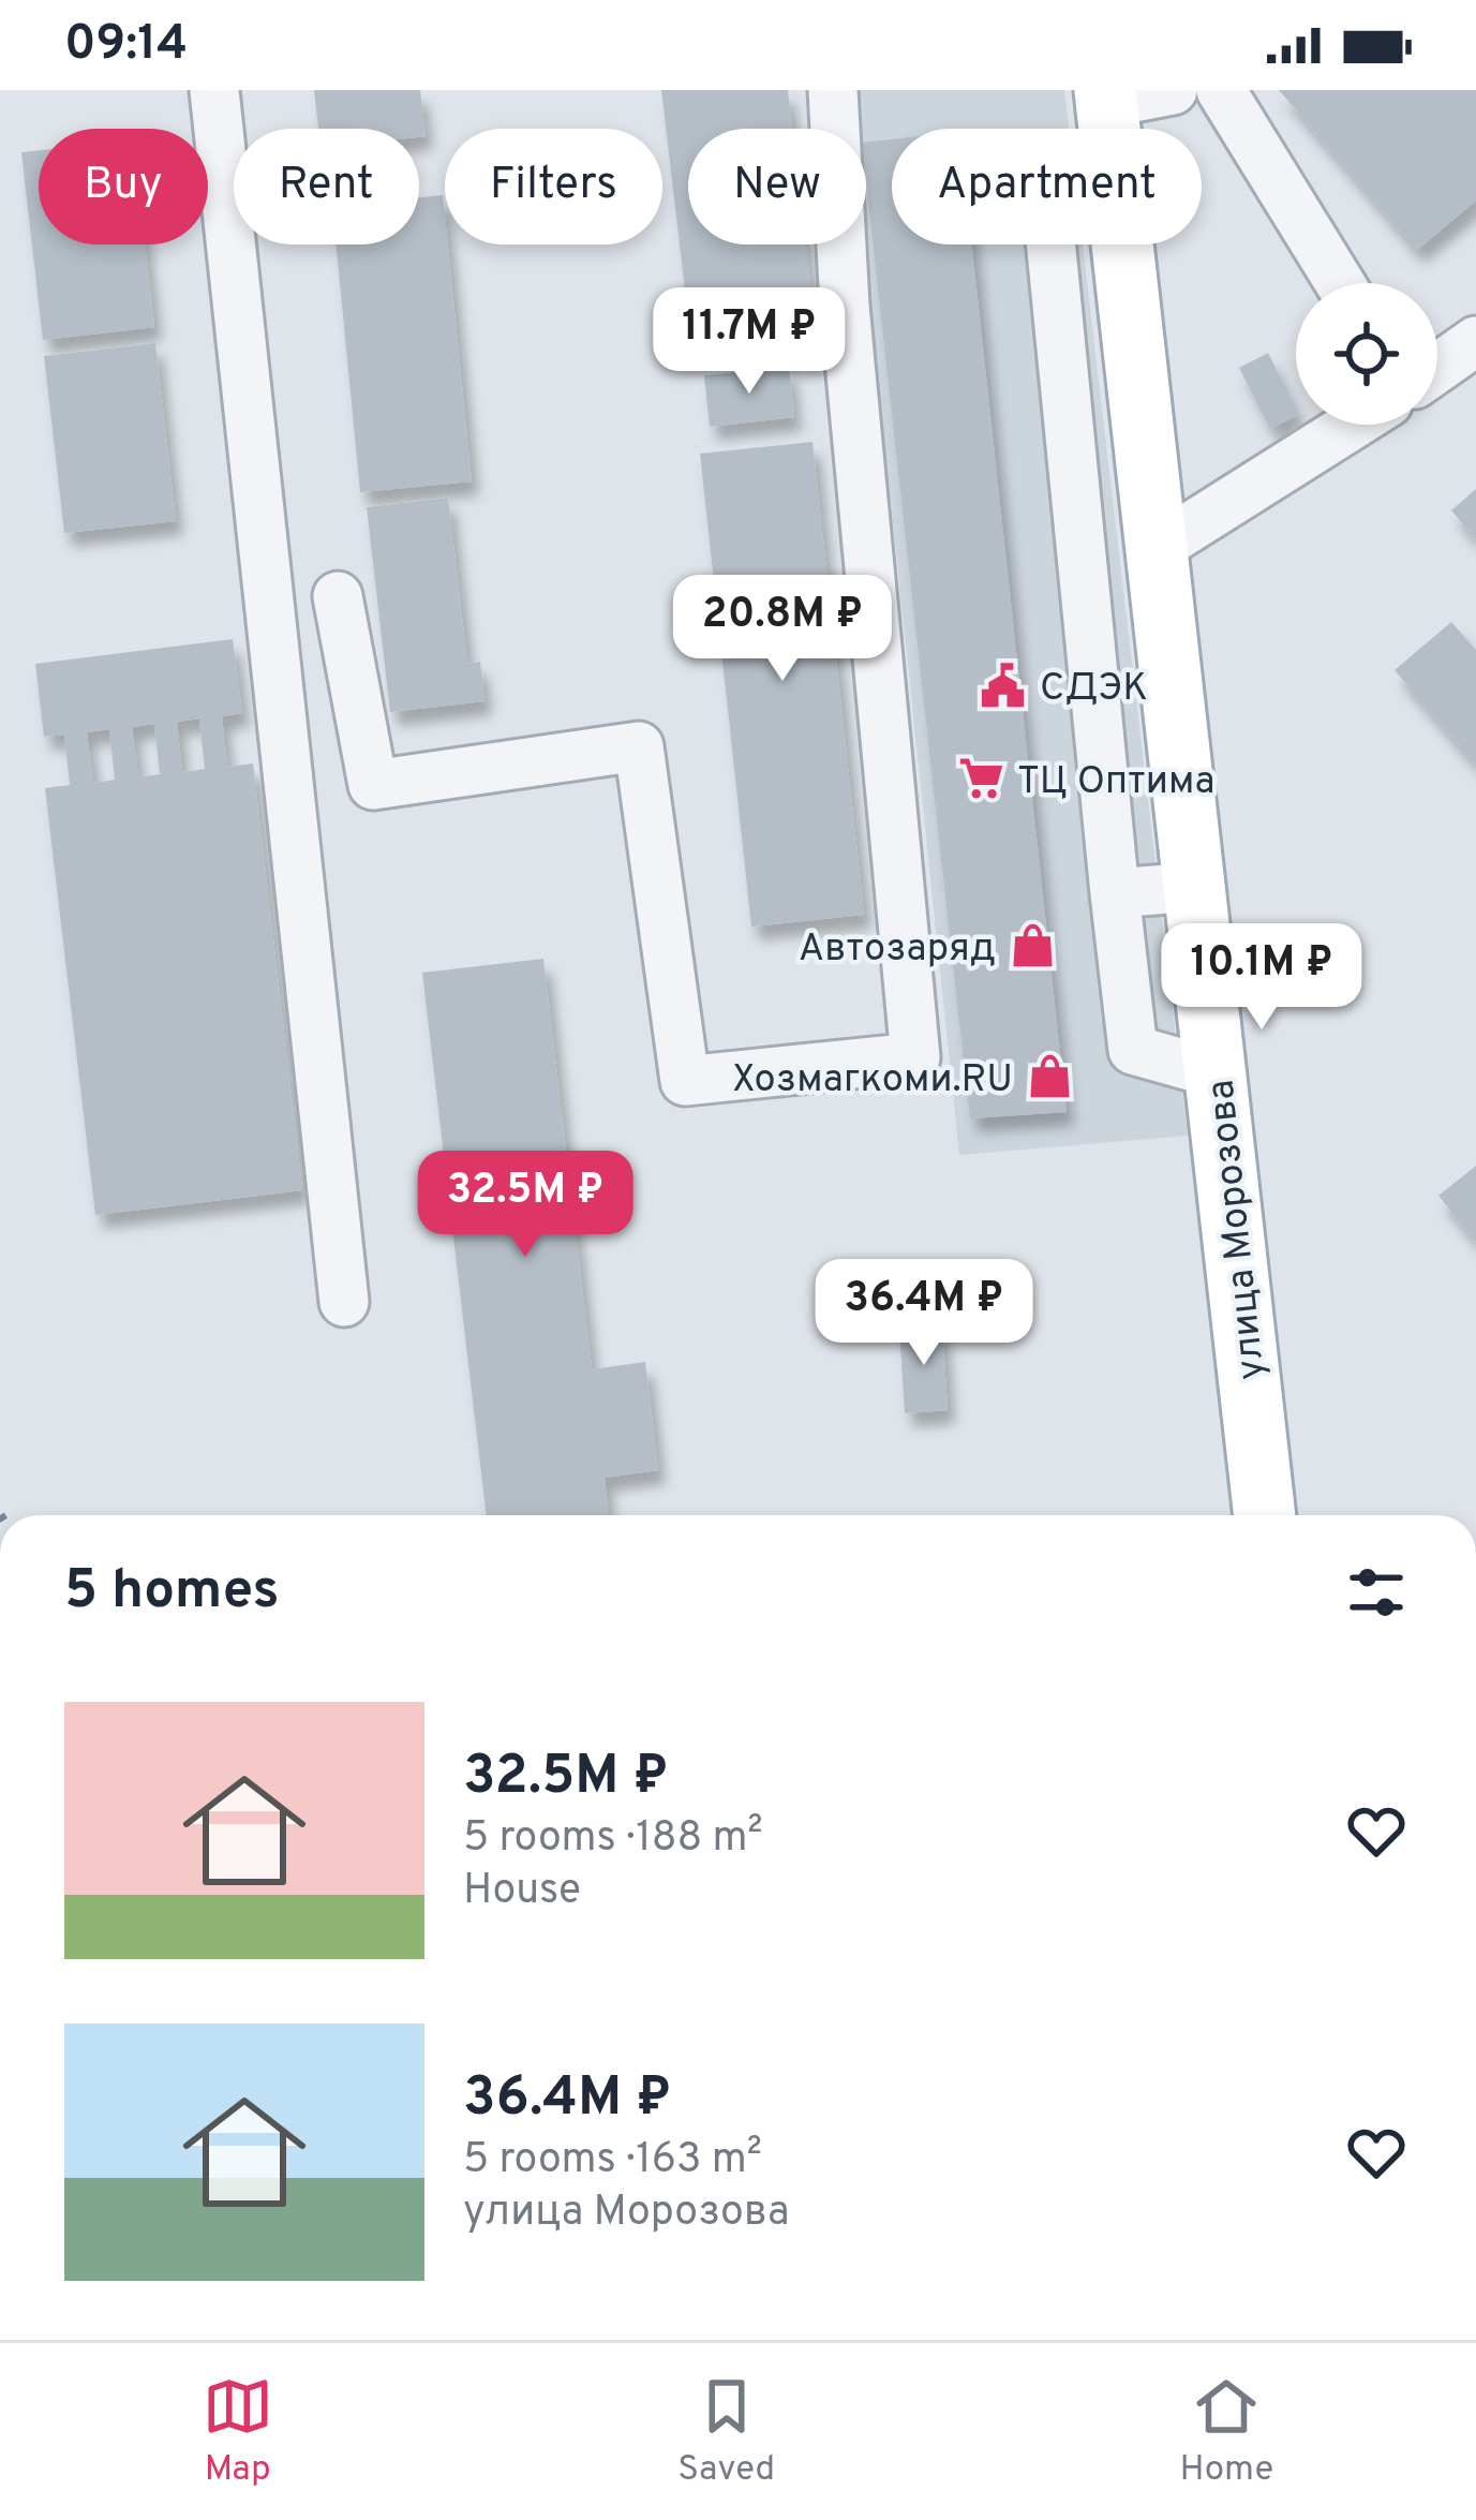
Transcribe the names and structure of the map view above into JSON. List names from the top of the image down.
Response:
{
  "streets": {
    "main road": ["улица Морозова"]
  },
  "places": {
    "public building": ["СДЭК"],
    "supermarket": ["ТЦ Оптима"],
    "shop": ["Автозаряд", "Хозмагкоми.RU"]
  },
  "page": {
    "status": "09:14",
    "chip": [
      "Buy",
      "Rent",
      "Filters",
      "New",
      "Apartment"
    ],
    "price": [
      "11.7M ₽",
      "20.8M ₽",
      "10.1M ₽",
      "32.5M ₽",
      "36.4M ₽"
    ],
    "heading": "5 homes",
    "list": [
      {
        "name": "32.5M ₽",
        "note": "5 rooms · 188 m² · House"
      },
      {
        "name": "36.4M ₽",
        "note": "5 rooms · 163 m² · улица Морозова"
      }
    ],
    "tabs": ["Map", "Saved", "Home"]
  }
}
